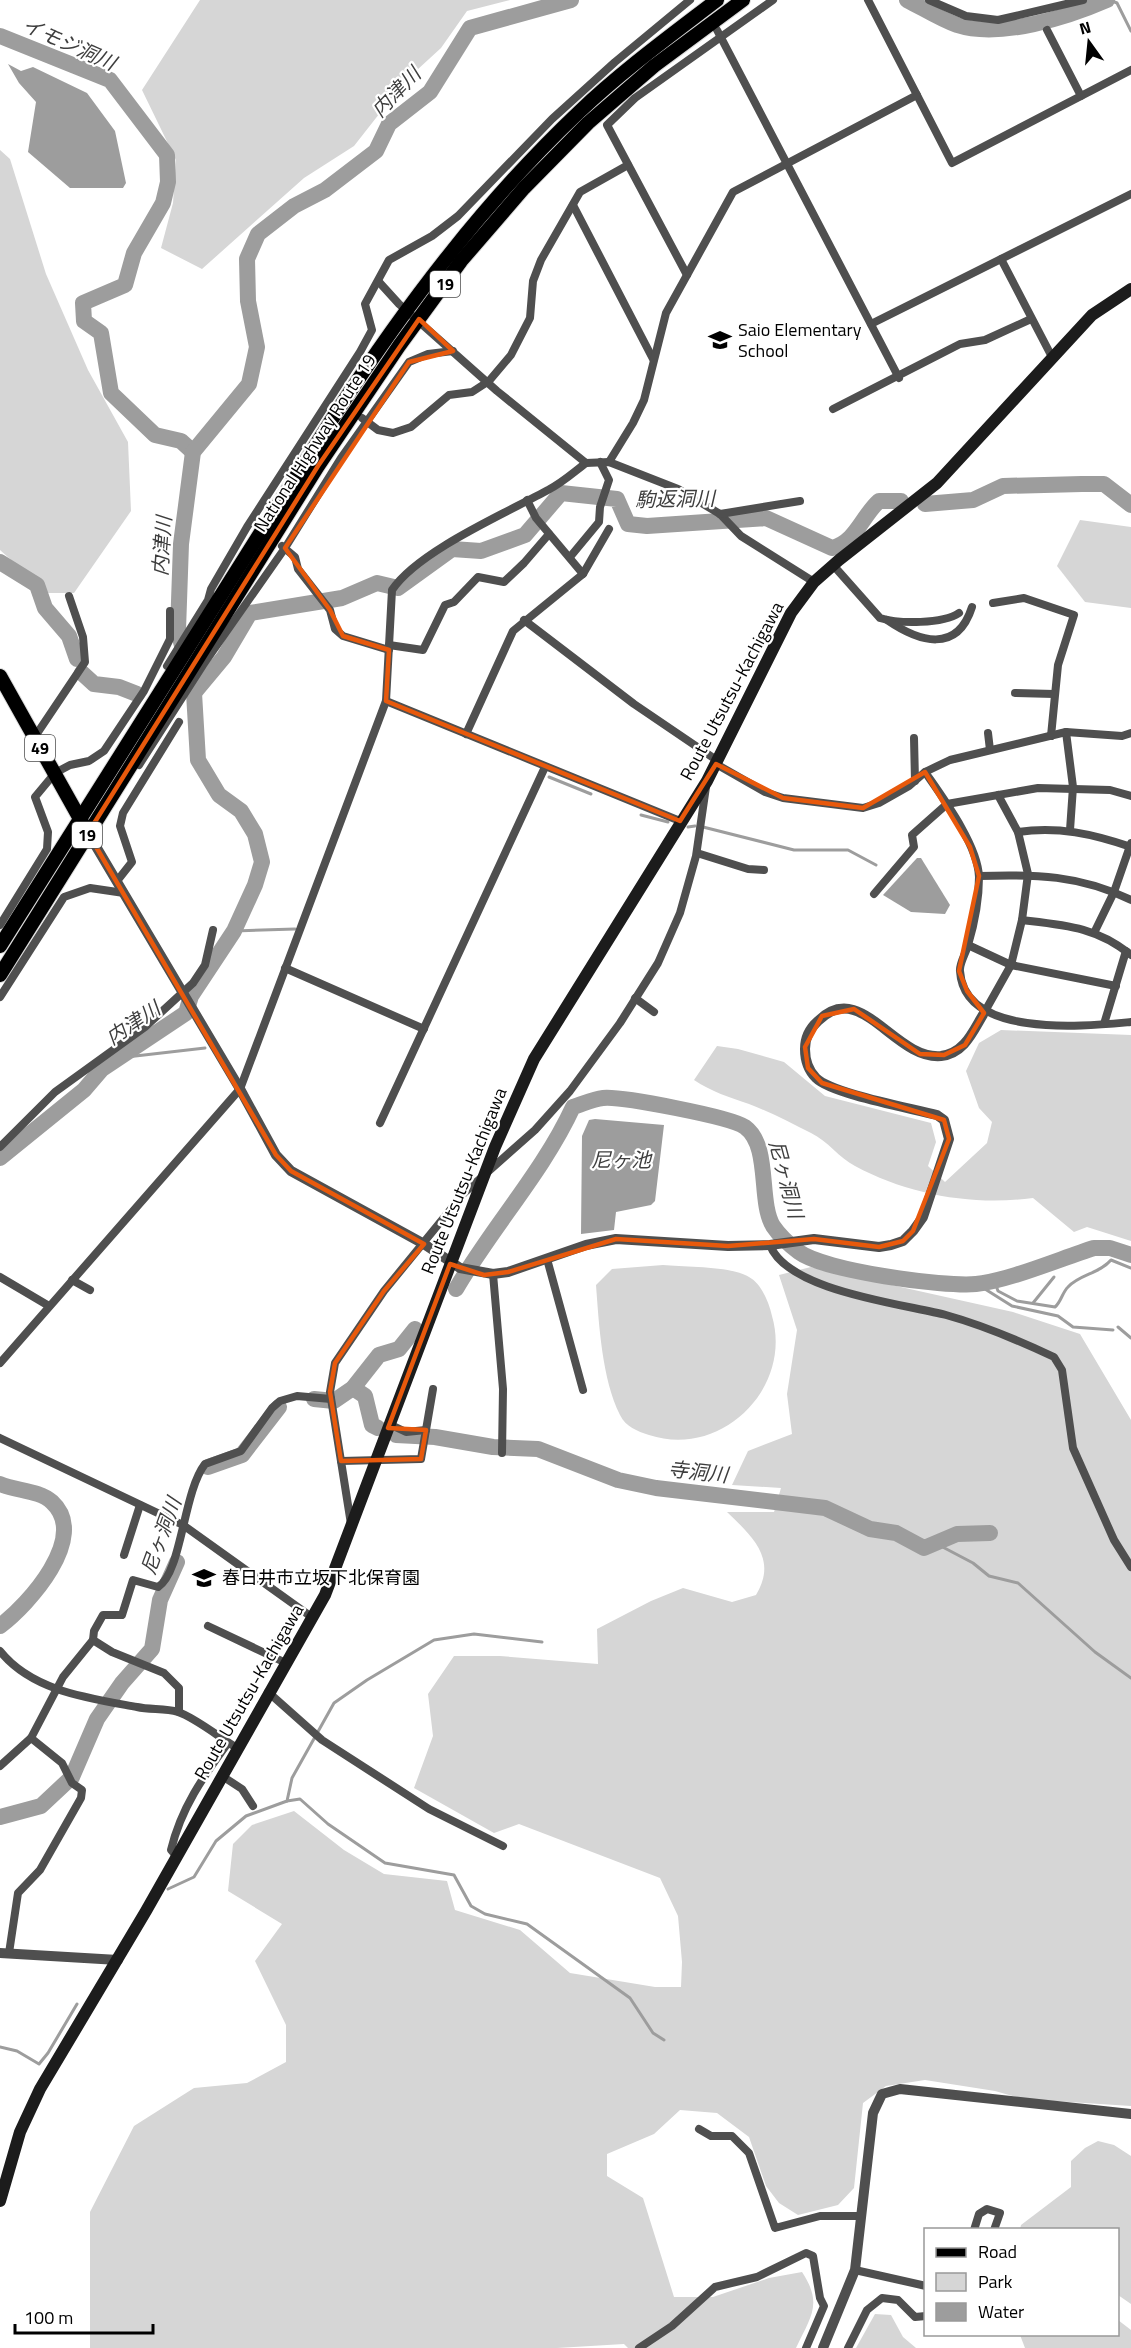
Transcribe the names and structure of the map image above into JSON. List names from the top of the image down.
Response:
{
  "streets": {
    "main road": [
      "19",
      "National Highway Route 19",
      "Route Utsutsu-Kachigawa",
      "49"
    ]
  },
  "crossings": [
    ["National Highway Route 19", "49"]
  ],
  "water": [
    "イモジ洞川",
    "内津川",
    "駒返洞川",
    "尼ヶ池",
    "尼ヶ洞川",
    "寺洞川"
  ],
  "places": {
    "school or university": ["Saio Elementary School", "春日井市立坂下北保育園"]
  },
  "legend": ["Road", "Park", "Water"],
  "scale_bar": "100 m",
  "north": "top"
}
